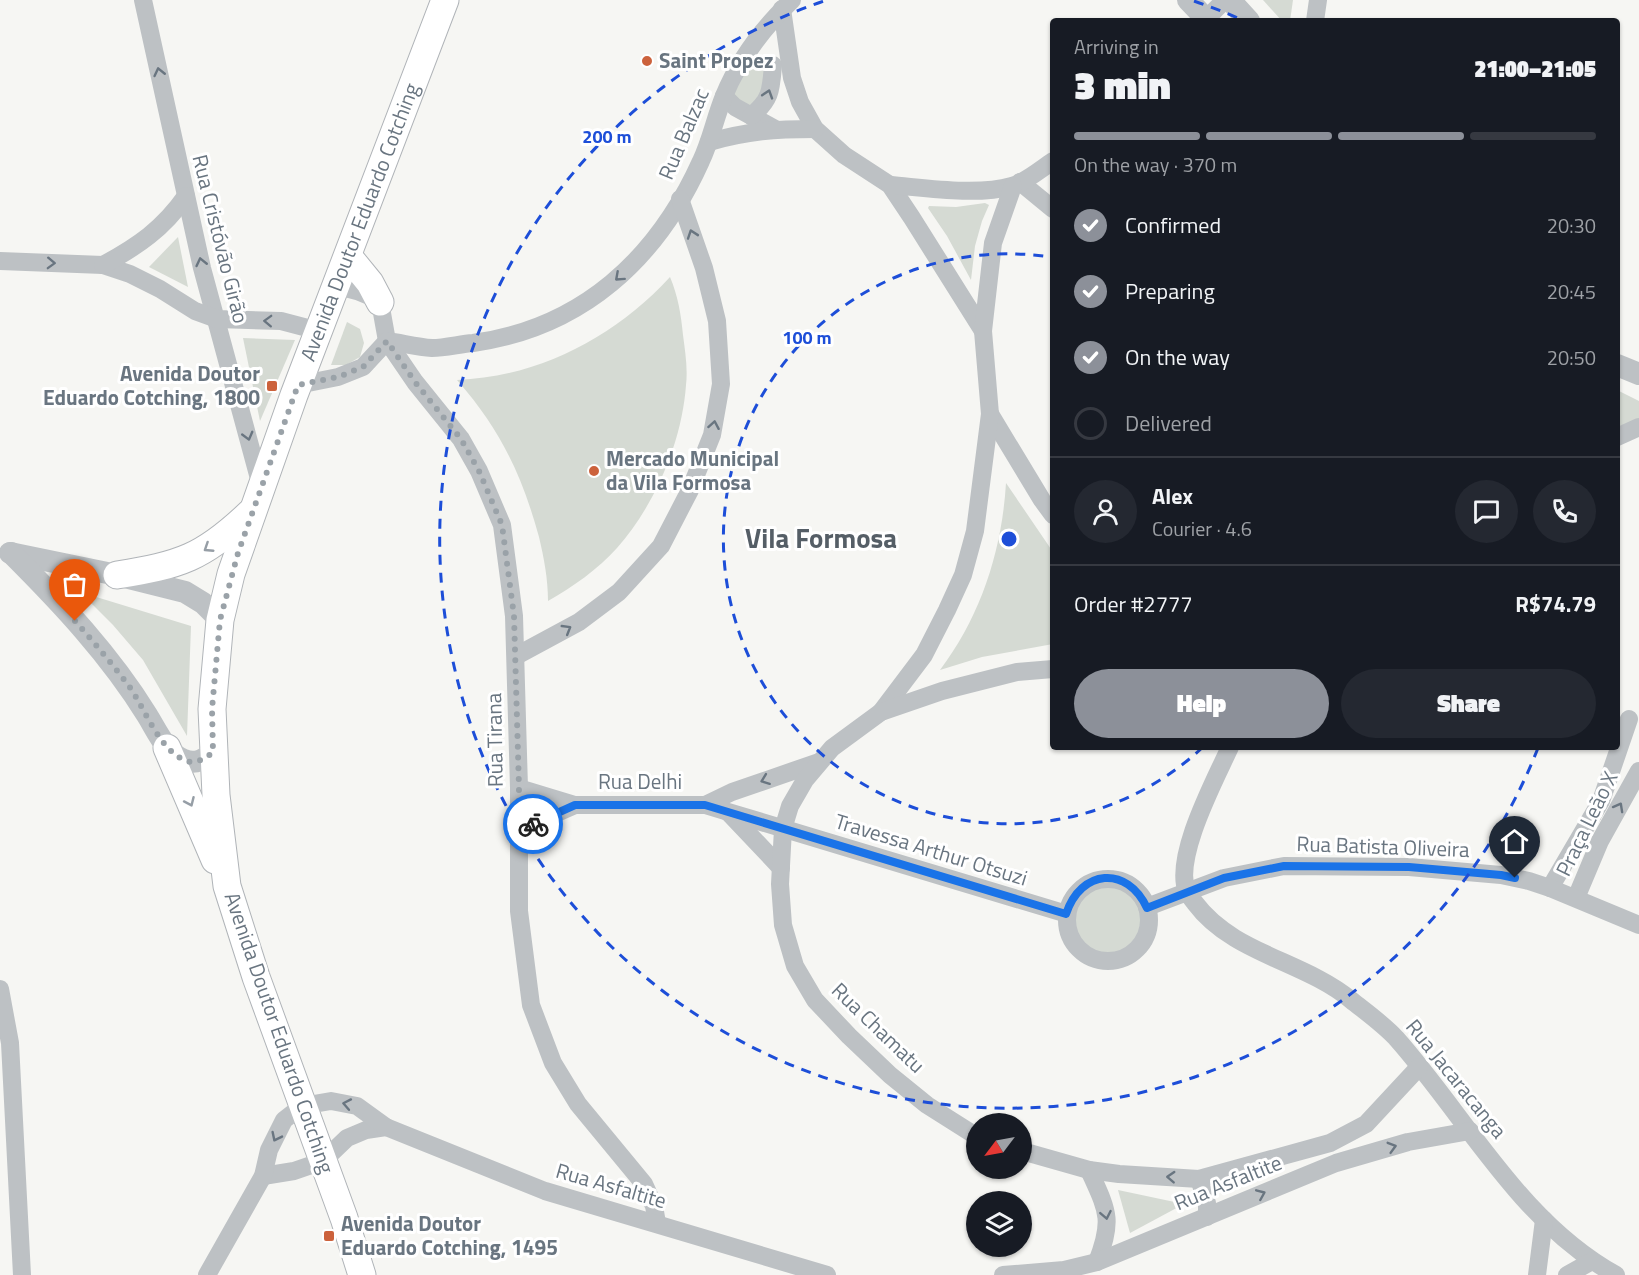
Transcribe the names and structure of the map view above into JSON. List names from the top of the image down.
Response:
{
  "streets": {
    "main road": ["Avenida Doutor Eduardo Cotching"],
    "street": [
      "Rua Balzac",
      "Rua Cristóvão Girão",
      "Rua Tirana",
      "Rua Delhi",
      "Praça Leão X",
      "Rua Batista Oliveira",
      "Travessa Arthur Otsuzi",
      "Rua Chamatu",
      "Rua Jacaracanga",
      "Rua Asfaltite"
    ]
  },
  "crossings": [
    ["Rua Balzac", "Rua Tirana"],
    ["Avenida Doutor Eduardo Cotching", "Rua Cristóvão Girão"],
    ["Avenida Doutor Eduardo Cotching", "Rua Asfaltite"],
    ["Rua Tirana", "Rua Delhi"],
    ["Rua Tirana", "Rua Asfaltite"],
    ["Rua Delhi", "Travessa Arthur Otsuzi"],
    ["Rua Delhi", "Rua Chamatu"],
    ["Praça Leão X", "Rua Batista Oliveira"],
    ["Rua Batista Oliveira", "Travessa Arthur Otsuzi"],
    ["Rua Batista Oliveira", "Rua Jacaracanga"],
    ["Travessa Arthur Otsuzi", "Rua Chamatu"],
    ["Rua Jacaracanga", "Rua Asfaltite"]
  ],
  "one_way": ["Rua Balzac"],
  "districts": ["Vila Formosa"],
  "places": {
    "other": ["Saint Propez", "Mercado Municipal da Vila Formosa"],
    "transit": ["Avenida Doutor Eduardo Cotching, 1800", "Avenida Doutor Eduardo Cotching, 1495"]
  },
  "north": "bottom left",
  "page": {
    "heading": ["3 min", "Arriving in", "21:00–21:05"],
    "panel": [
      "Alex",
      "Courier · 4.6",
      "Order #2777",
      "R$74.79"
    ],
    "bar": "On the way · 370 m",
    "list": [
      ["Confirmed", "20:30"],
      ["Preparing", "20:45"],
      ["On the way", "20:50"],
      "Delivered"
    ],
    "buttons": ["Help", "Share"]
  },
  "rings": ["200 m", "100 m"]
}
